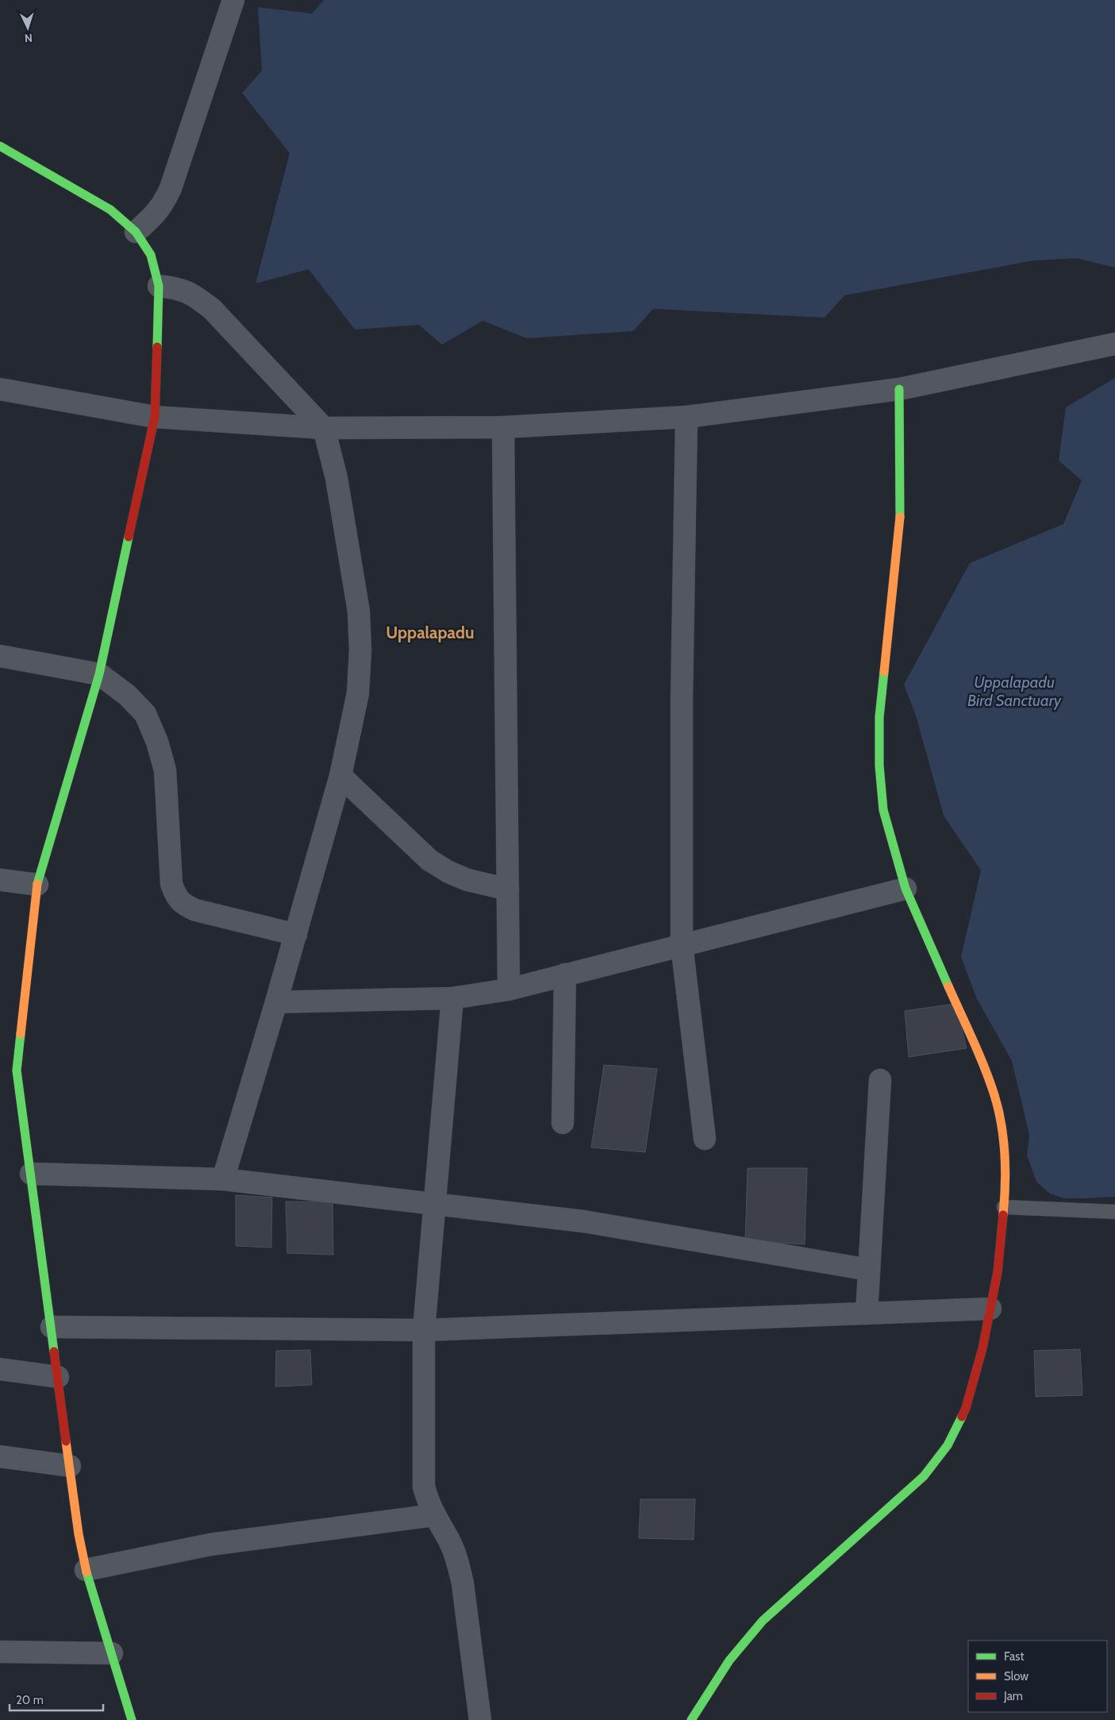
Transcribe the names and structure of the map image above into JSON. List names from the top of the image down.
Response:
{
  "districts": ["Uppalapadu"],
  "water": ["Uppalapadu Bird Sanctuary"],
  "legend": ["Fast", "Slow", "Jam"],
  "scale_bar": "20 m",
  "north": "bottom"
}
